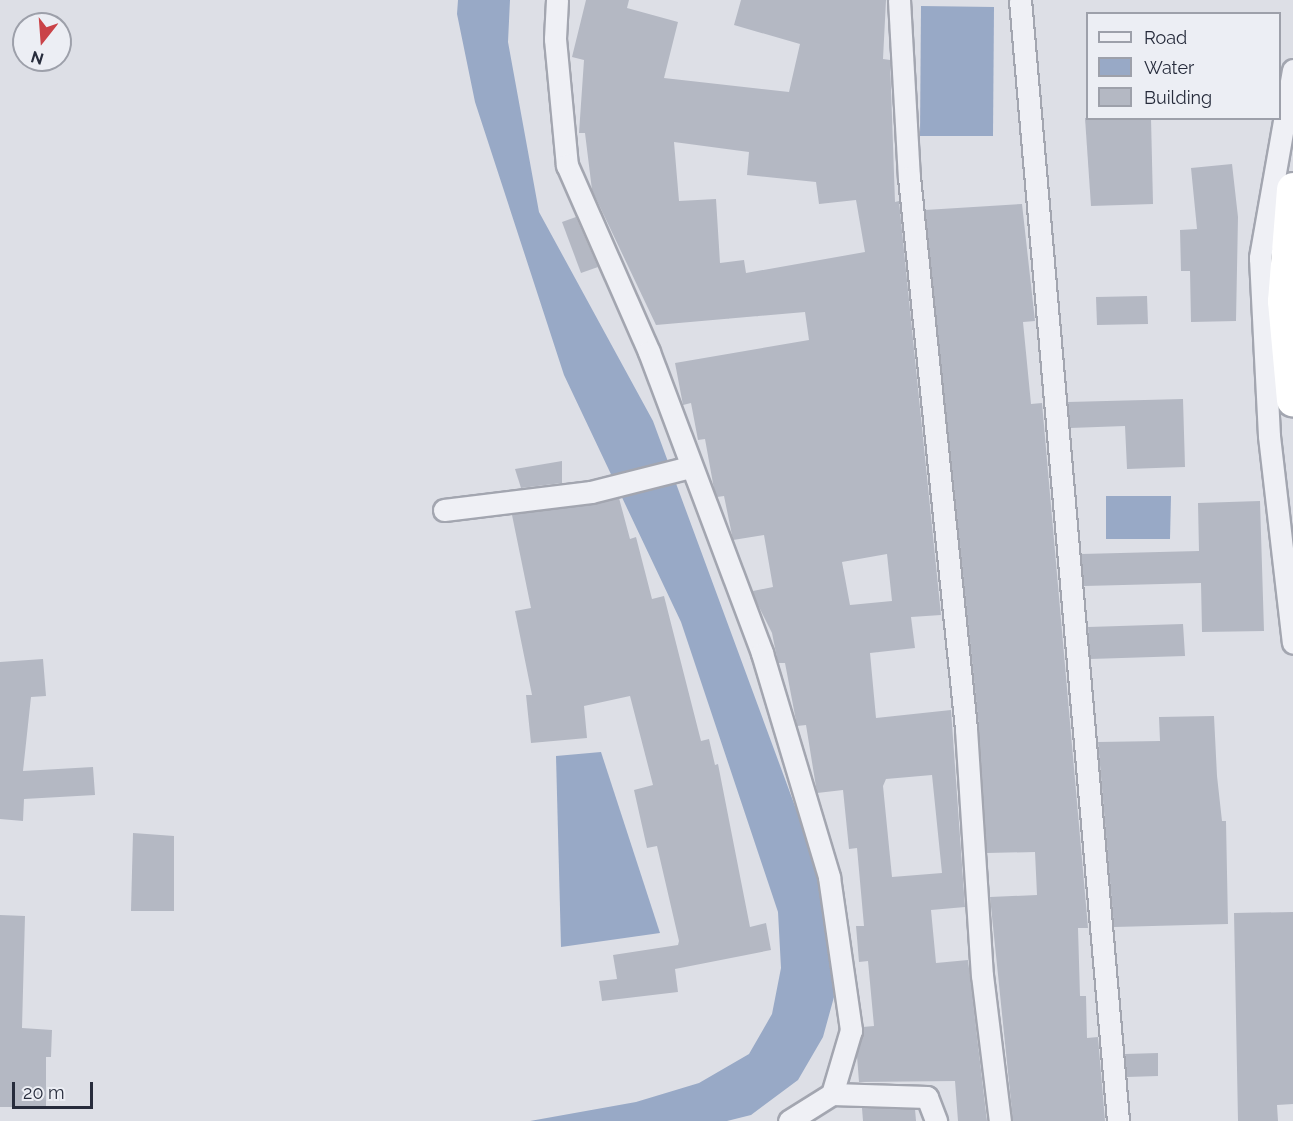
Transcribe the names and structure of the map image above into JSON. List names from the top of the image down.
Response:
{
  "legend": ["Road", "Water", "Building"],
  "scale_bar": "20 m",
  "north": "bottom"
}
